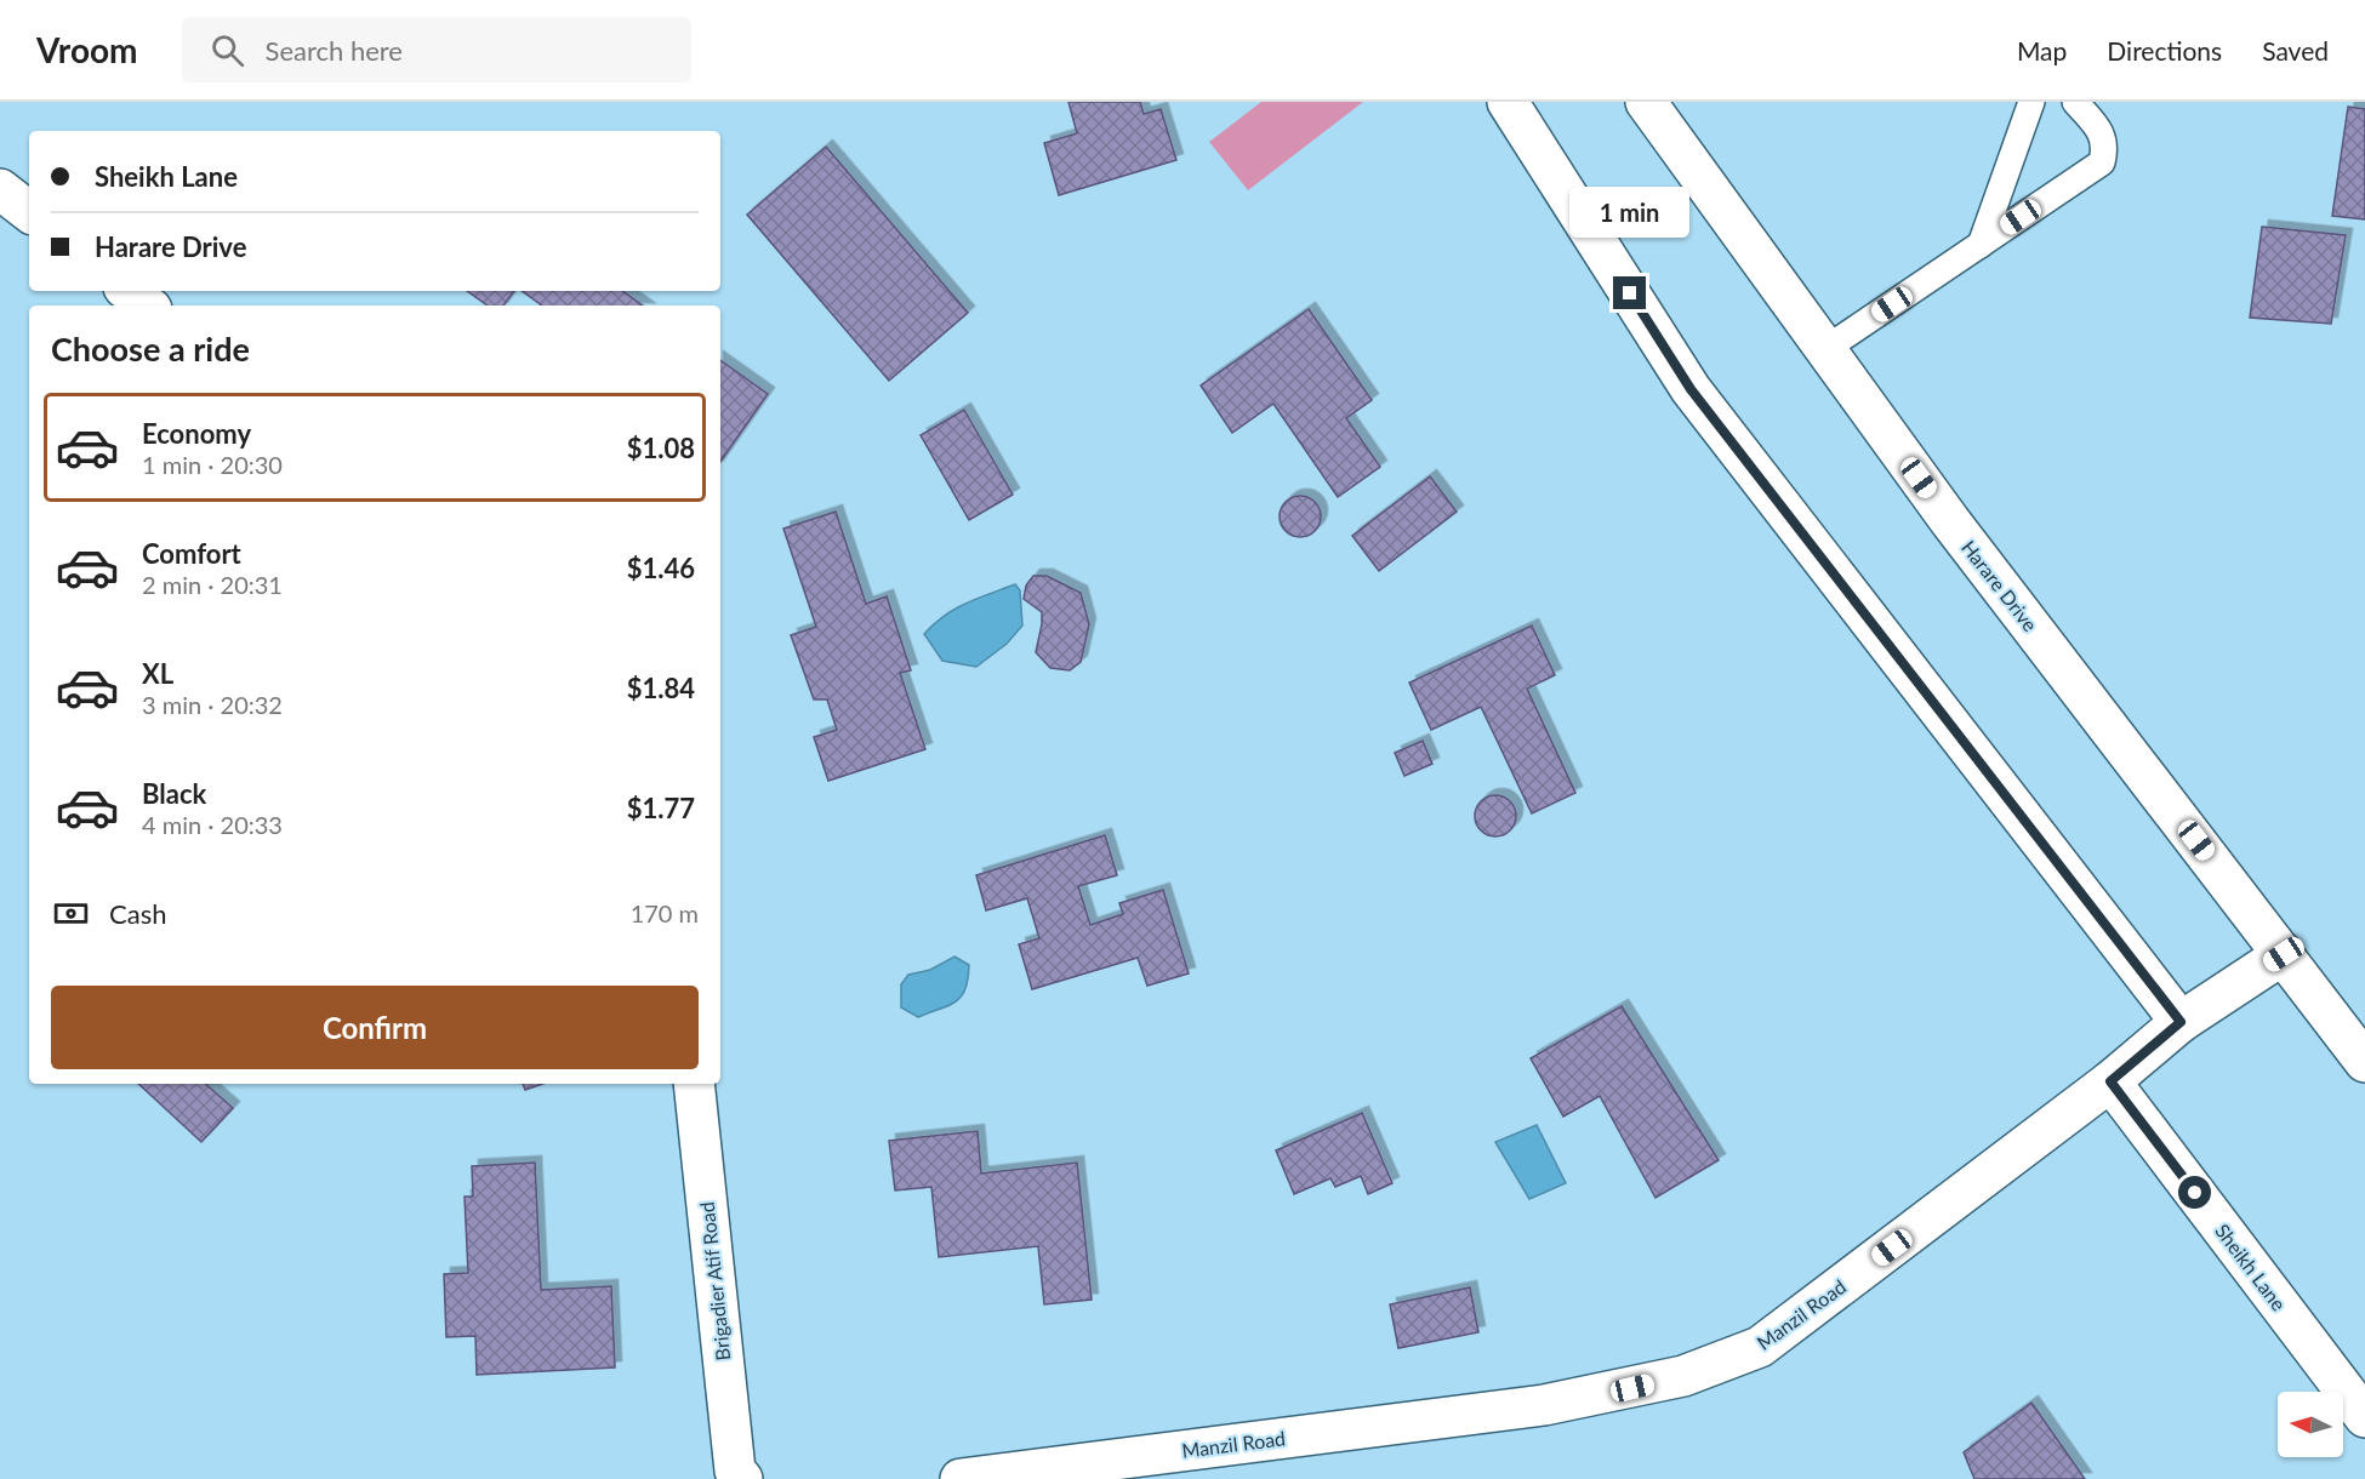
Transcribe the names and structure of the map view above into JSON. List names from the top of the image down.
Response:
{
  "streets": {
    "street": [
      "Harare Drive",
      "Sheikh Lane",
      "Brigadier Atif Road",
      "Manzil Road"
    ]
  },
  "crossings": [
    ["Harare Drive", "Manzil Road"],
    ["Sheikh Lane", "Manzil Road"]
  ],
  "north": "left",
  "page": {
    "header": "Vroom",
    "search": "Search here",
    "nav": ["Map", "Directions", "Saved"],
    "banner": ["Sheikh Lane", "Harare Drive"],
    "bubble": "1 min",
    "heading": "Choose a ride",
    "list": [
      {
        "name": "Economy",
        "note": "1 min · 20:30",
        "value": "$1.08"
      },
      {
        "name": "Comfort",
        "note": "2 min · 20:31",
        "value": "$1.46"
      },
      {
        "name": "XL",
        "note": "3 min · 20:32",
        "value": "$1.84"
      },
      {
        "name": "Black",
        "note": "4 min · 20:33",
        "value": "$1.77"
      }
    ],
    "pay": ["Cash", "170 m"],
    "buttons": "Confirm"
  }
}
